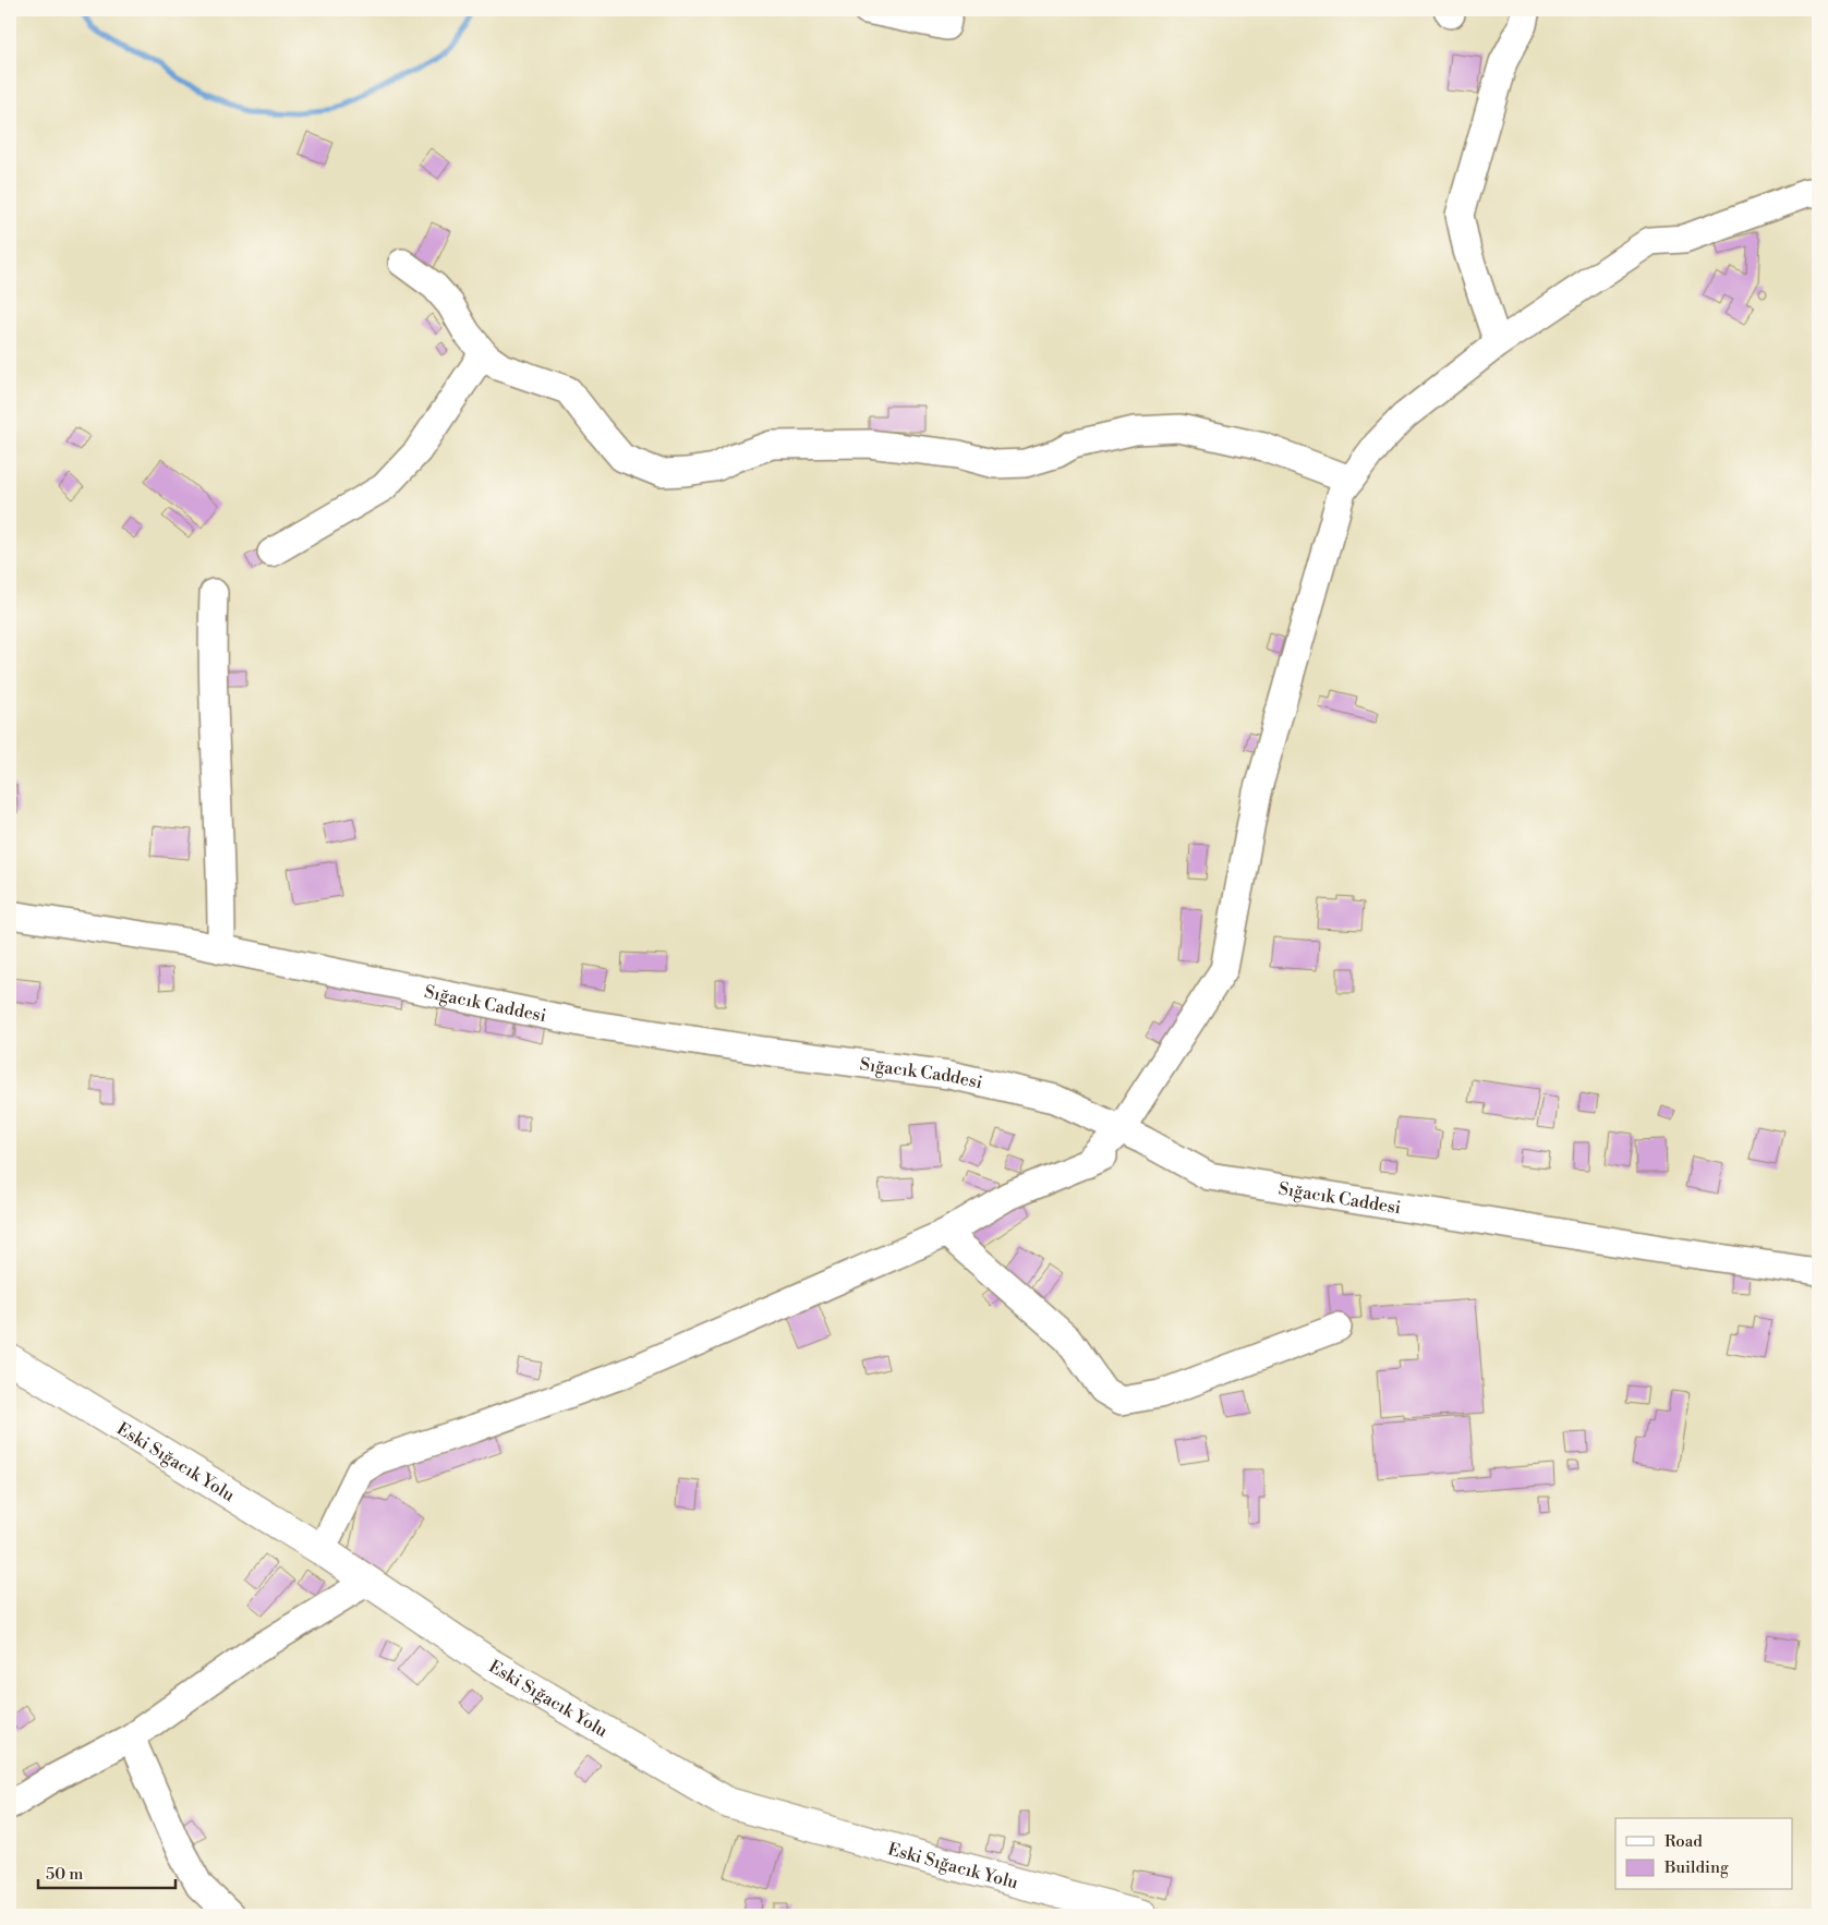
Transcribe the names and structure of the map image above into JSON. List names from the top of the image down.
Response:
{
  "streets": {
    "main road": ["Eski Sığacık Yolu"],
    "street": ["Sığacık Caddesi"]
  },
  "legend": ["Road", "Building"],
  "scale_bar": "50 m"
}
